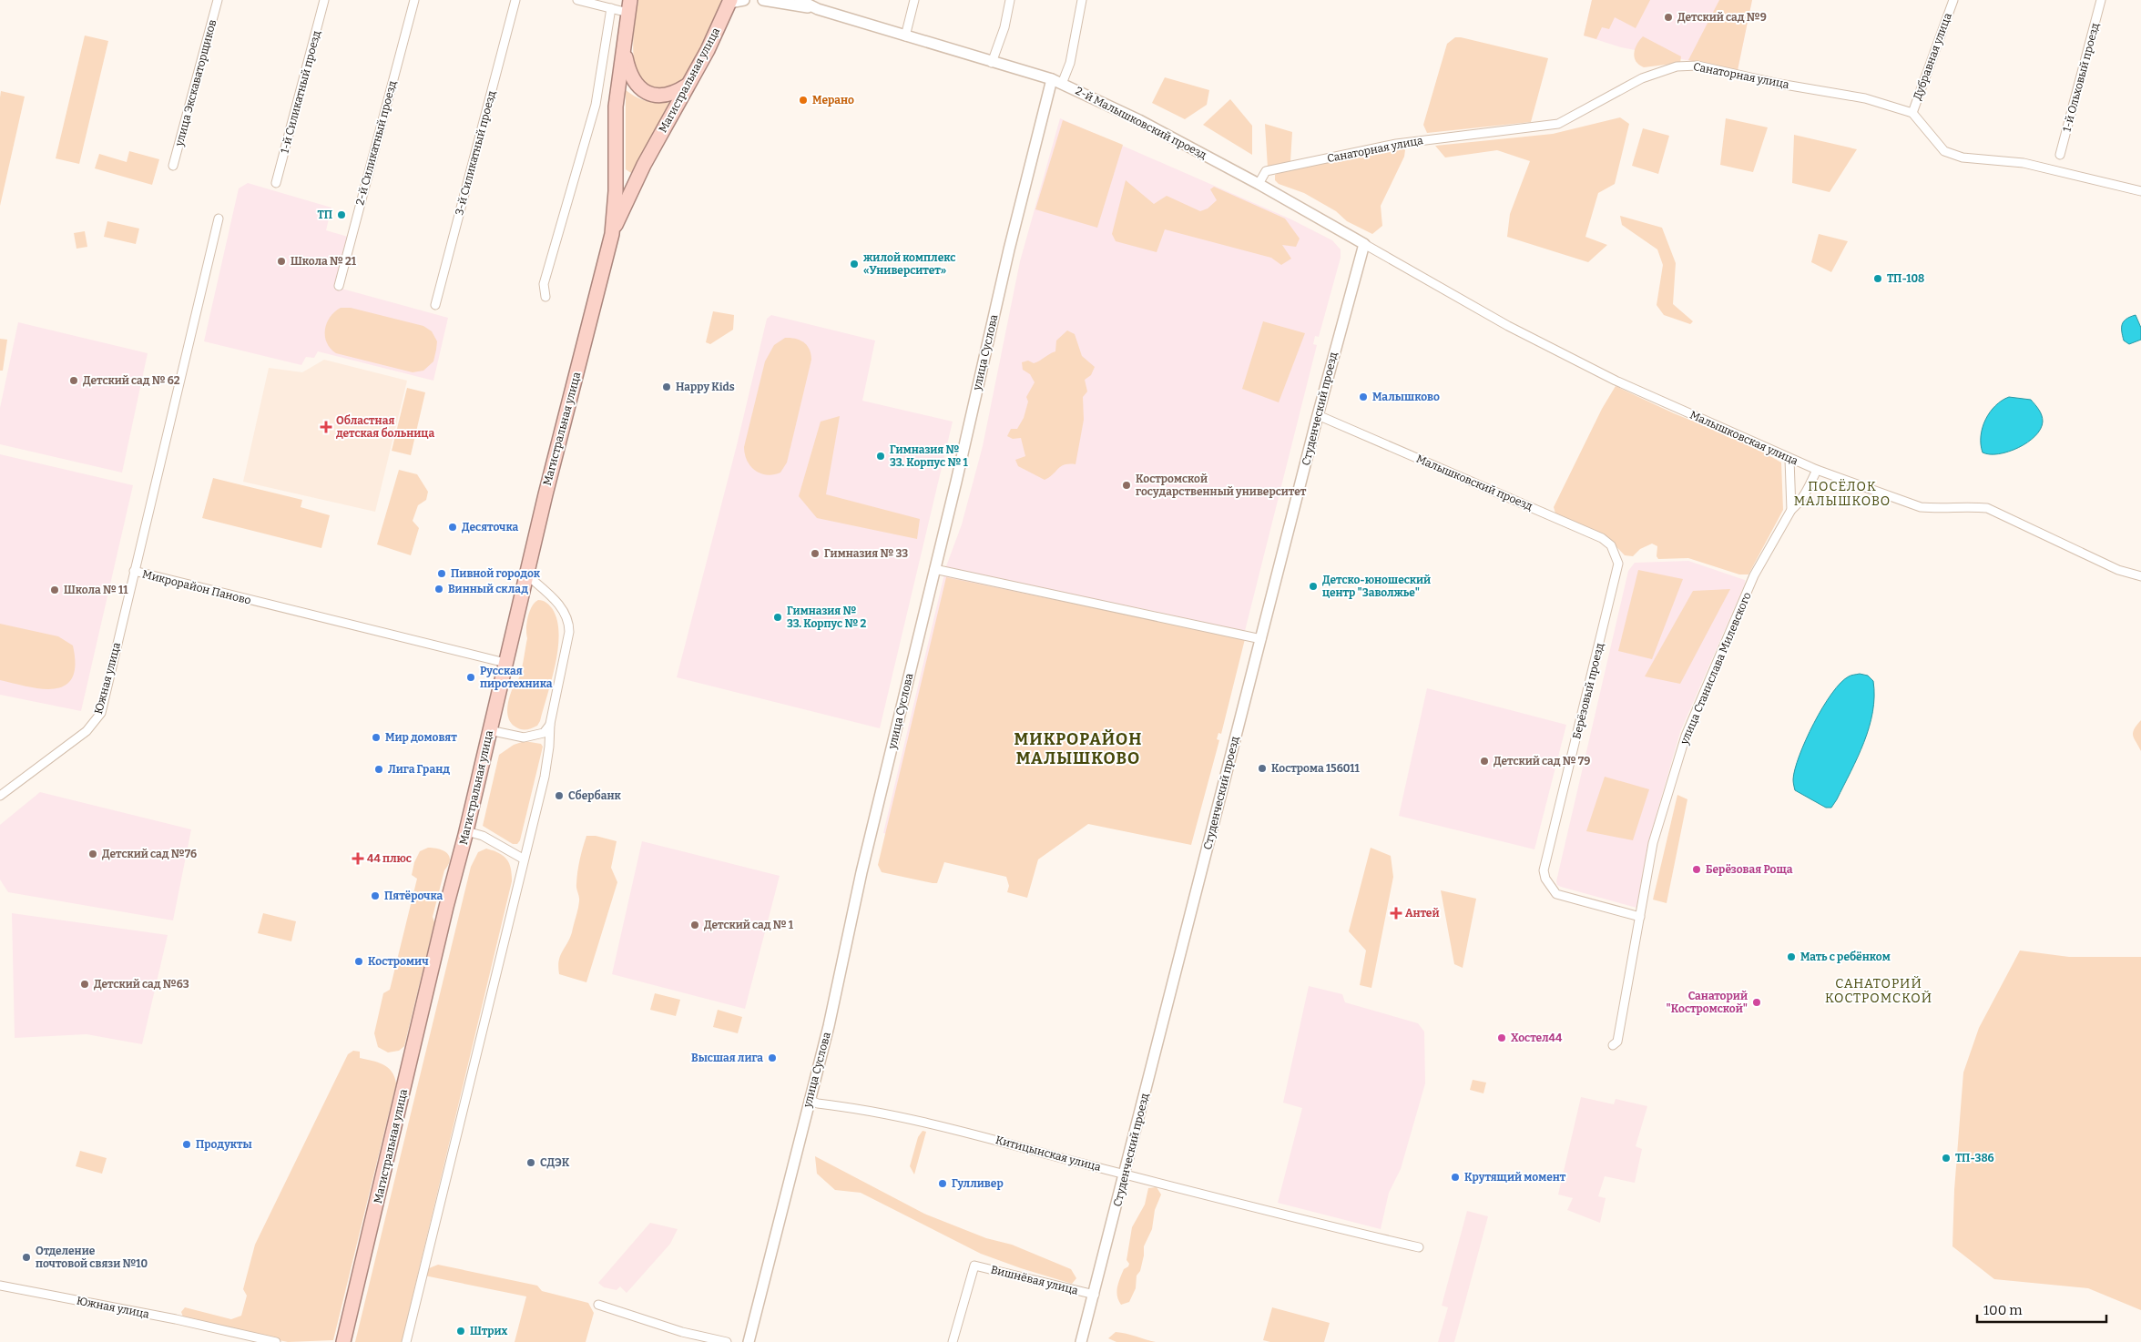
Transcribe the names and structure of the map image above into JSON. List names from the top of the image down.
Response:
{
  "streets": {
    "highway": ["Магистральная улица"],
    "street": [
      "Дубравная улица",
      "Санаторная улица",
      "1-й Ольховый проезд",
      "улица Экскаваторщиков",
      "1-й Силикатный проезд",
      "2-й Малышковский проезд",
      "2-й Силикатный проезд",
      "3-й Силикатный проезд",
      "улица Суслова",
      "Студенческий проезд",
      "Малышковская улица",
      "Малышковский проезд",
      "Микрорайон Паново",
      "улица Станислава Милевского",
      "Южная улица",
      "Берёзовый проезд",
      "Китицынская улица",
      "Вишнёвая улица"
    ]
  },
  "crossings": [
    ["Дубравная улица", "Санаторная улица"],
    ["Санаторная улица", "2-й Малышковский проезд"],
    ["Магистральная улица", "Микрорайон Паново"],
    ["2-й Малышковский проезд", "улица Суслова"],
    ["2-й Малышковский проезд", "Студенческий проезд"],
    ["2-й Малышковский проезд", "Малышковская улица"],
    ["улица Суслова", "Китицынская улица"],
    ["Студенческий проезд", "Малышковская улица"],
    ["Студенческий проезд", "Малышковский проезд"],
    ["Студенческий проезд", "Китицынская улица"],
    ["Студенческий проезд", "Вишнёвая улица"],
    ["Малышковская улица", "улица Станислава Милевского"],
    ["Малышковский проезд", "Берёзовый проезд"],
    ["Микрорайон Паново", "Южная улица"],
    ["улица Станислава Милевского", "Берёзовый проезд"]
  ],
  "districts": ["ПОСЁЛОК МАЛЫШКОВО", "МИКРОРАЙОН МАЛЫШКОВО", "САНАТОРИЙ КОСТРОМСКОЙ"],
  "places": {
    "other": [
      "Детский сад №9",
      "Мерано",
      "ТП",
      "Школа № 21",
      "жилой комплекс «Университет»",
      "ТП-108",
      "Детский сад № 62",
      "Happy Kids",
      "Малышково",
      "Гимназия № 33. Корпус № 1",
      "Костромской государственный университет",
      "Десяточка",
      "Гимназия № 33",
      "Пивной городок",
      "Детско-юношеский центр \"Заволжье\"",
      "Винный склад",
      "Школа № 11",
      "Гимназия № 33. Корпус № 2",
      "Русская пиротехника",
      "Мир домовят",
      "Детский сад № 79",
      "Кострома 156011",
      "Лига Гранд",
      "Сбербанк",
      "Детский сад №76",
      "Берёзовая Роща",
      "Пятёрочка",
      "Детский сад № 1",
      "Мать с ребёнком",
      "Костромич",
      "Детский сад №63",
      "Санаторий \"Костромской\"",
      "Хостел44",
      "Высшая лига",
      "Продукты",
      "ТП-386",
      "СДЭК",
      "Крутящий момент",
      "Гулливер",
      "Отделение почтовой связи №10",
      "Штрих"
    ],
    "health": ["Областная детская больница", "44 плюс", "Антей"]
  },
  "scale_bar": "100 m"
}
